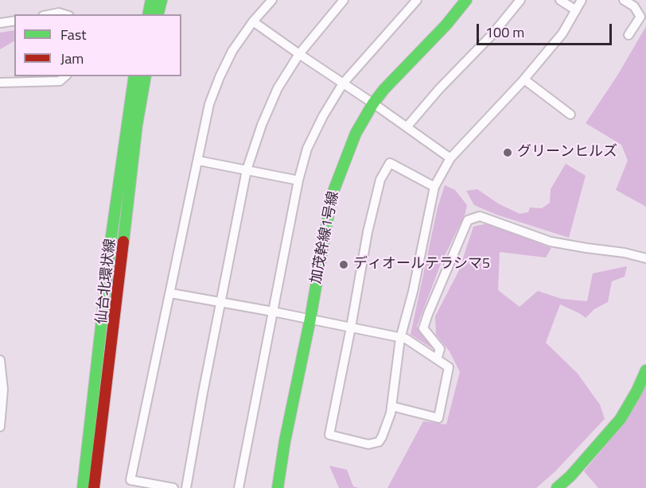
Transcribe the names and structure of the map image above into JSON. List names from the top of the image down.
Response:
{
  "streets": {
    "main road": ["加茂幹線1号線", "仙台北環状線"]
  },
  "places": ["グリーンヒルズ", "ディオールテラシマ5"],
  "legend": ["Fast", "Jam"],
  "scale_bar": "100 m"
}
